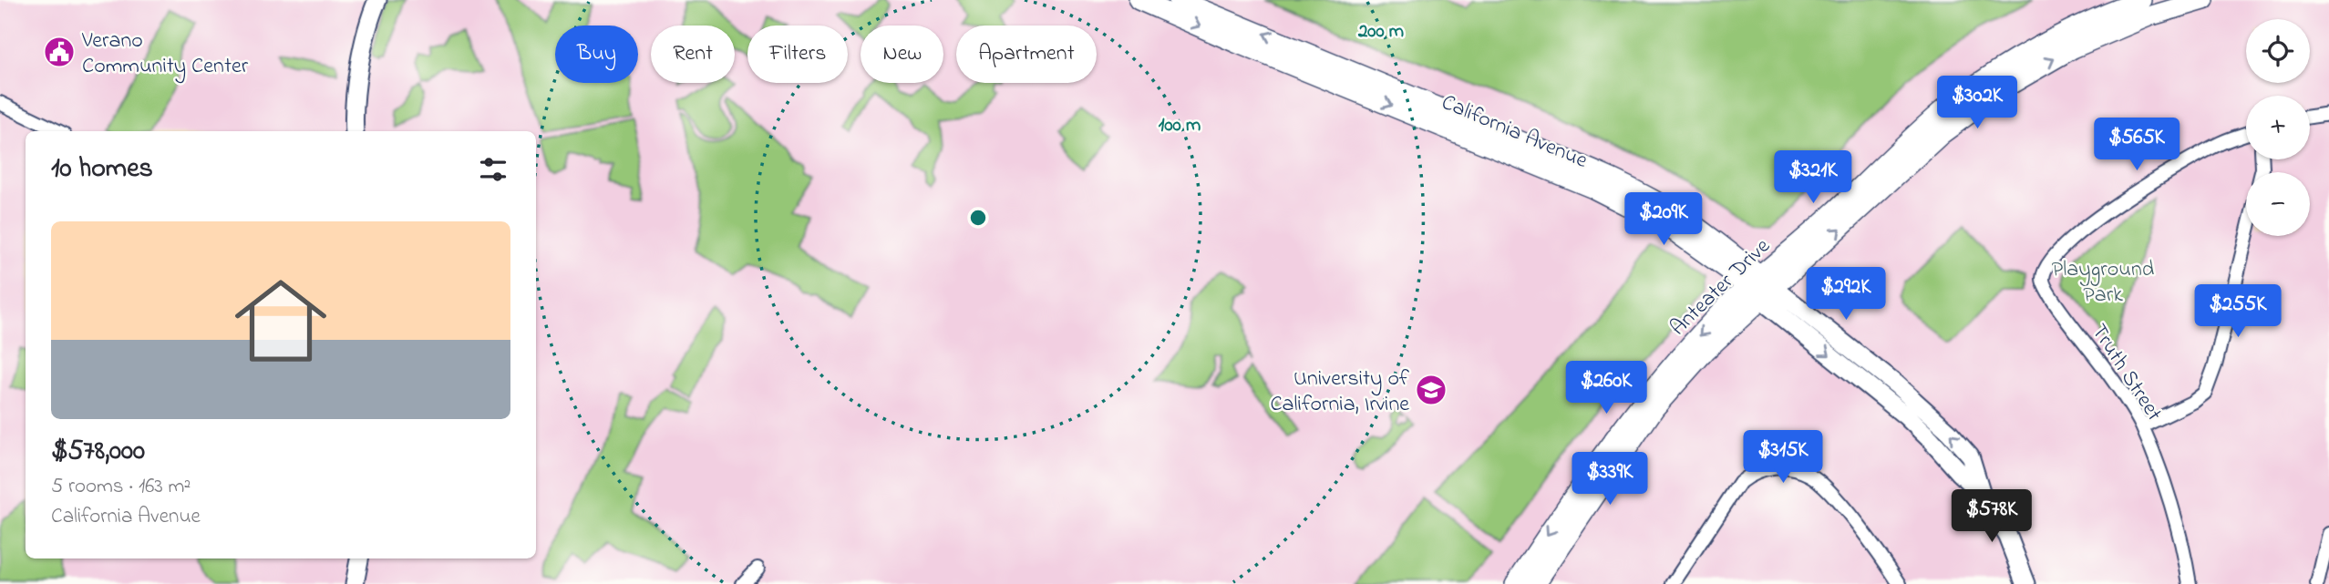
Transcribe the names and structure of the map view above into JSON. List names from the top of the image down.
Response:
{
  "streets": {
    "main road": ["California Avenue", "Anteater Drive"],
    "street": ["Truth Street"]
  },
  "crossings": [
    ["California Avenue", "Anteater Drive"]
  ],
  "parks": ["Playground Park"],
  "places": {
    "public building": ["Verano Community Center"],
    "school or university": ["University of California, Irvine"]
  },
  "page": {
    "map_buttons": ["+", "−"],
    "chip": [
      "Buy",
      "Rent",
      "Filters",
      "New",
      "Apartment"
    ],
    "price": [
      "$302K",
      "$565K",
      "$321K",
      "$209K",
      "$292K",
      "$255K",
      "$260K",
      "$315K",
      "$339K",
      "$578K"
    ],
    "heading": "10 homes",
    "list": [
      {
        "name": "$578,000",
        "note": "5 rooms · 163 m² · California Avenue"
      }
    ]
  },
  "rings": ["200 m", "100 m"]
}
